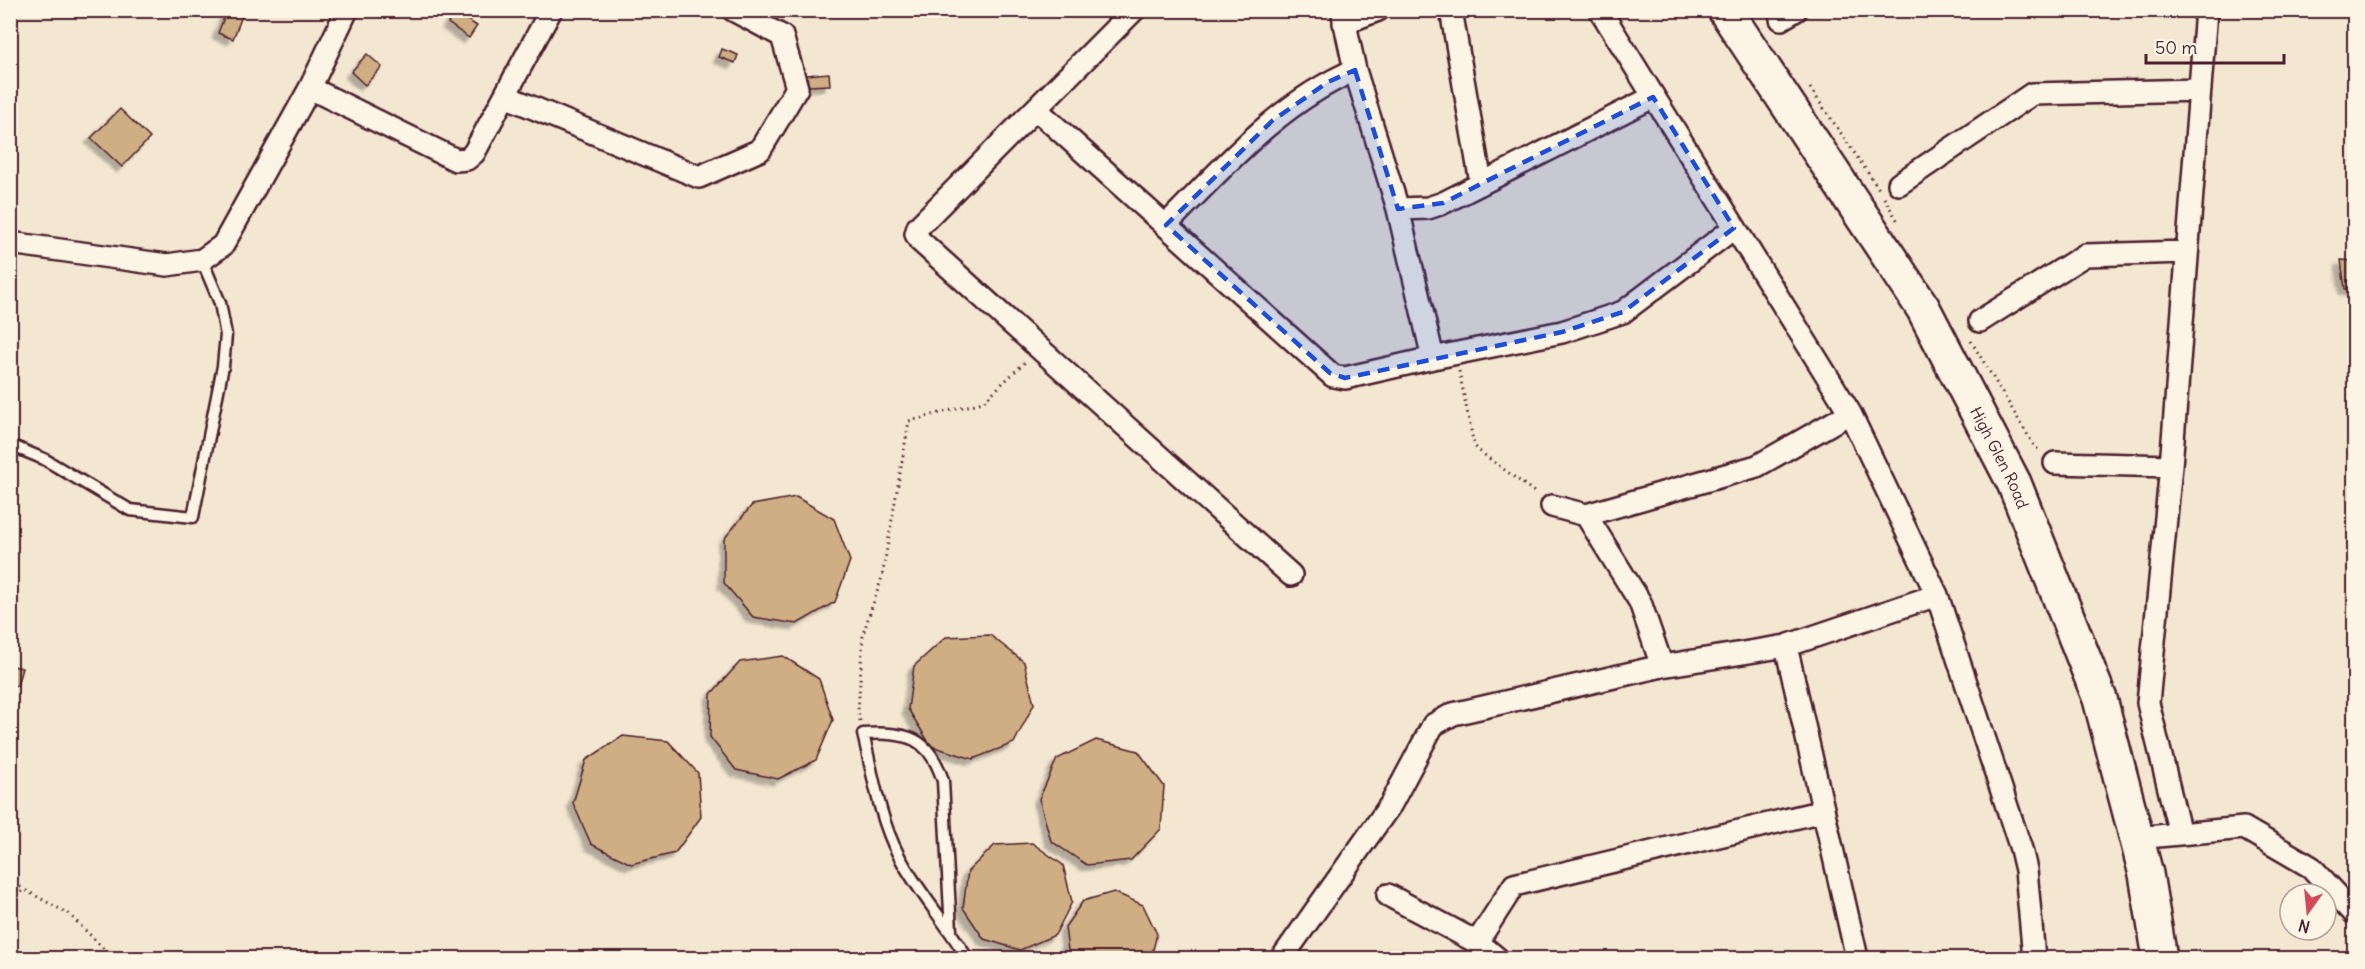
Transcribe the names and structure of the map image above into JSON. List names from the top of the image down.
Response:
{
  "streets": {
    "main road": ["High Glen Road"]
  },
  "scale_bar": "50 m",
  "north": "bottom"
}
